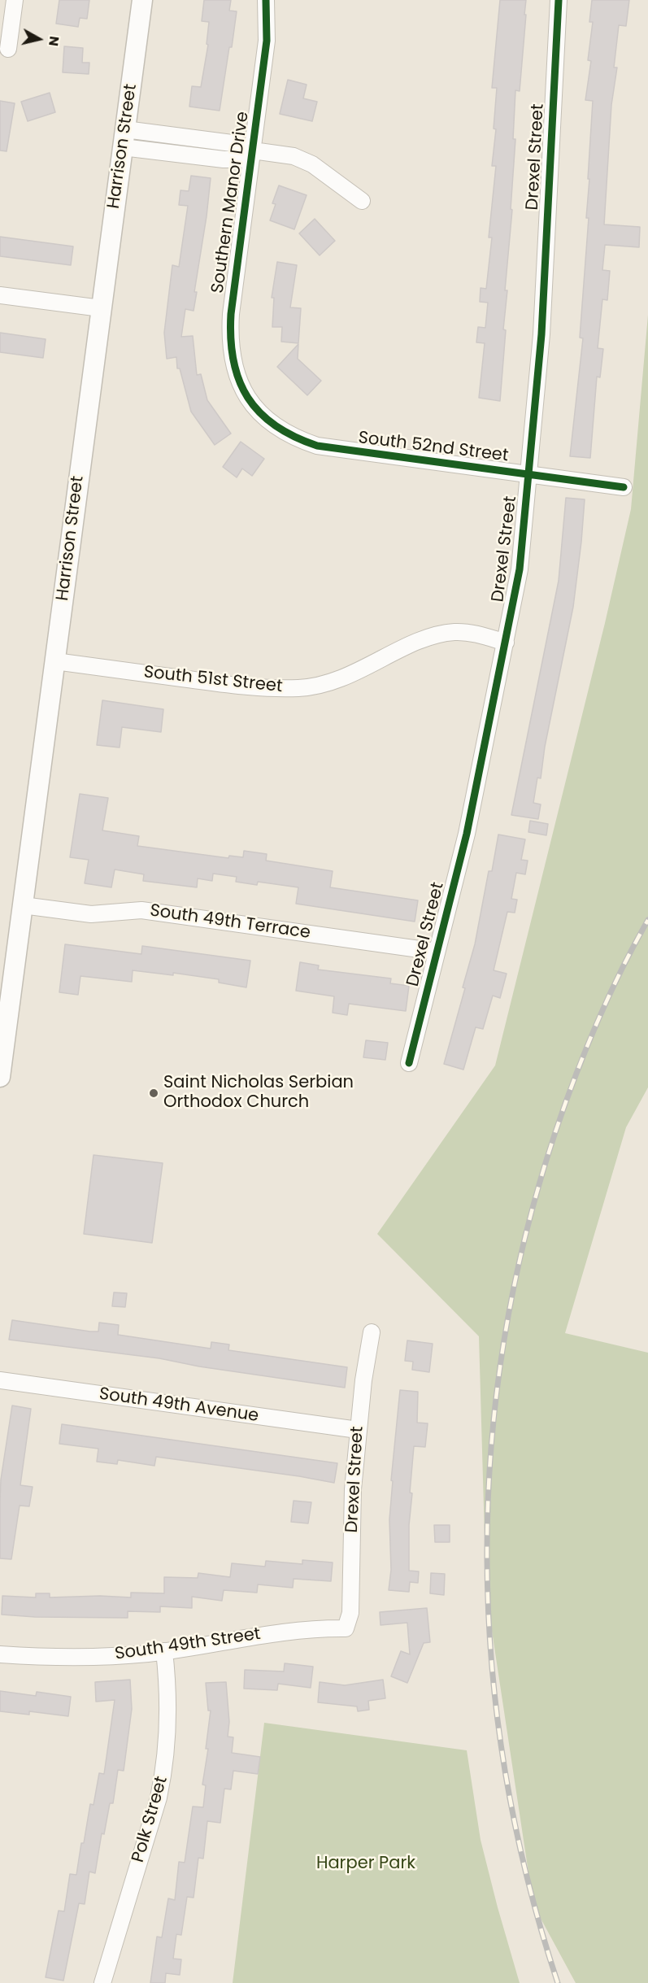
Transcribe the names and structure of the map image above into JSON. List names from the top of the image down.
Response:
{
  "streets": {
    "main road": ["Harrison Street"],
    "street": [
      "Drexel Street",
      "Southern Manor Drive",
      "South 52nd Street",
      "South 51st Street",
      "South 49th Terrace",
      "South 49th Avenue",
      "South 49th Street",
      "Polk Street"
    ]
  },
  "crossings": [
    ["Harrison Street", "South 51st Street"],
    ["Harrison Street", "South 49th Terrace"],
    ["Drexel Street", "South 52nd Street"],
    ["Drexel Street", "South 51st Street"],
    ["Drexel Street", "South 49th Terrace"],
    ["Drexel Street", "South 49th Avenue"],
    ["Drexel Street", "South 49th Street"],
    ["Southern Manor Drive", "South 52nd Street"],
    ["South 49th Street", "Polk Street"]
  ],
  "parks": ["Harper Park"],
  "places": ["Saint Nicholas Serbian Orthodox Church"],
  "north": "right"
}
